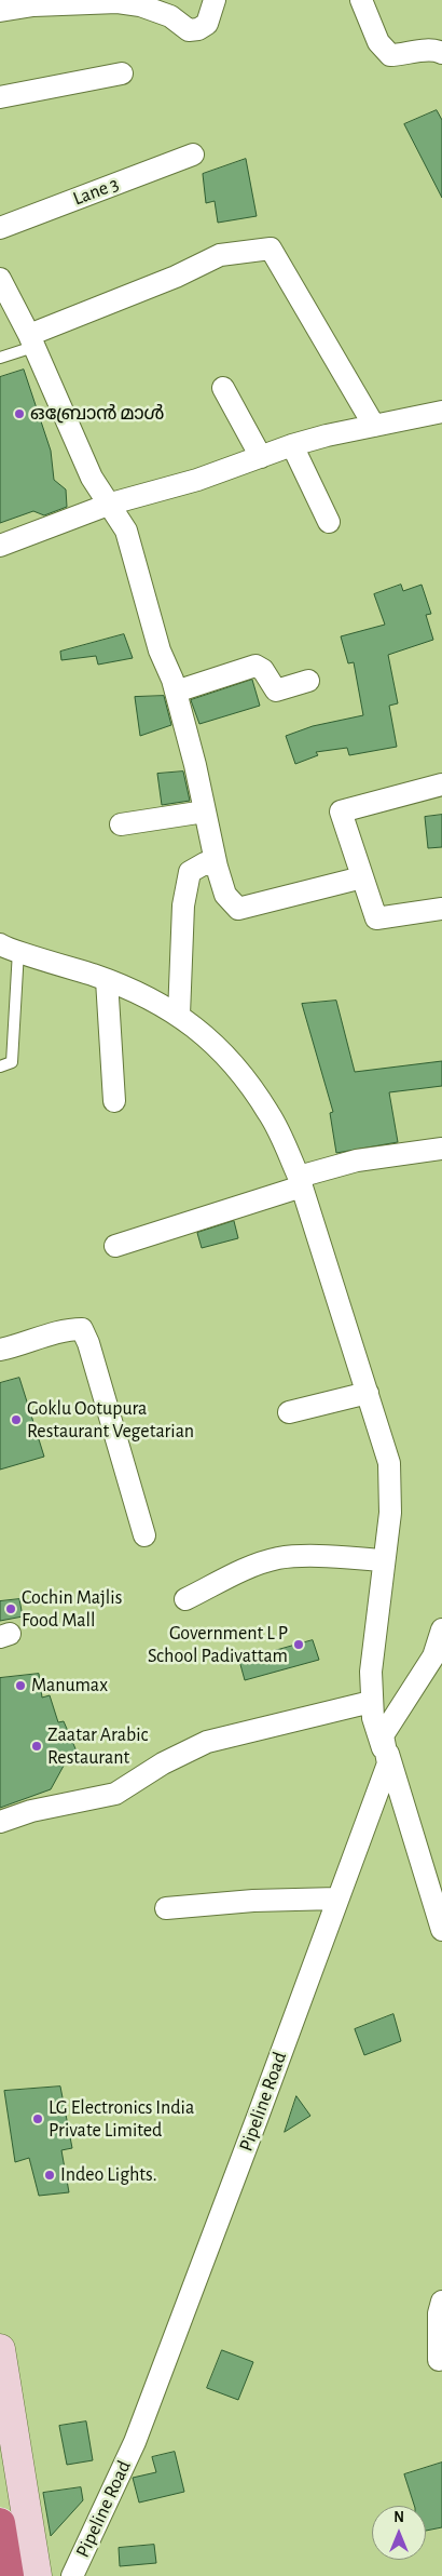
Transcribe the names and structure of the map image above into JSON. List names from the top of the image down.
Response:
{
  "streets": {
    "street": ["Lane 3", "Pipeline Road"]
  },
  "places": [
    "ഒബ്രോൻ മാൾ",
    "Goklu Ootupura Restaurant Vegetarian",
    "Cochin Majlis Food Mall",
    "Government L P School Padivattam",
    "Manumax",
    "Zaatar Arabic Restaurant",
    "LG Electronics India Private Limited",
    "Indeo Lights."
  ],
  "north": "top"
}
